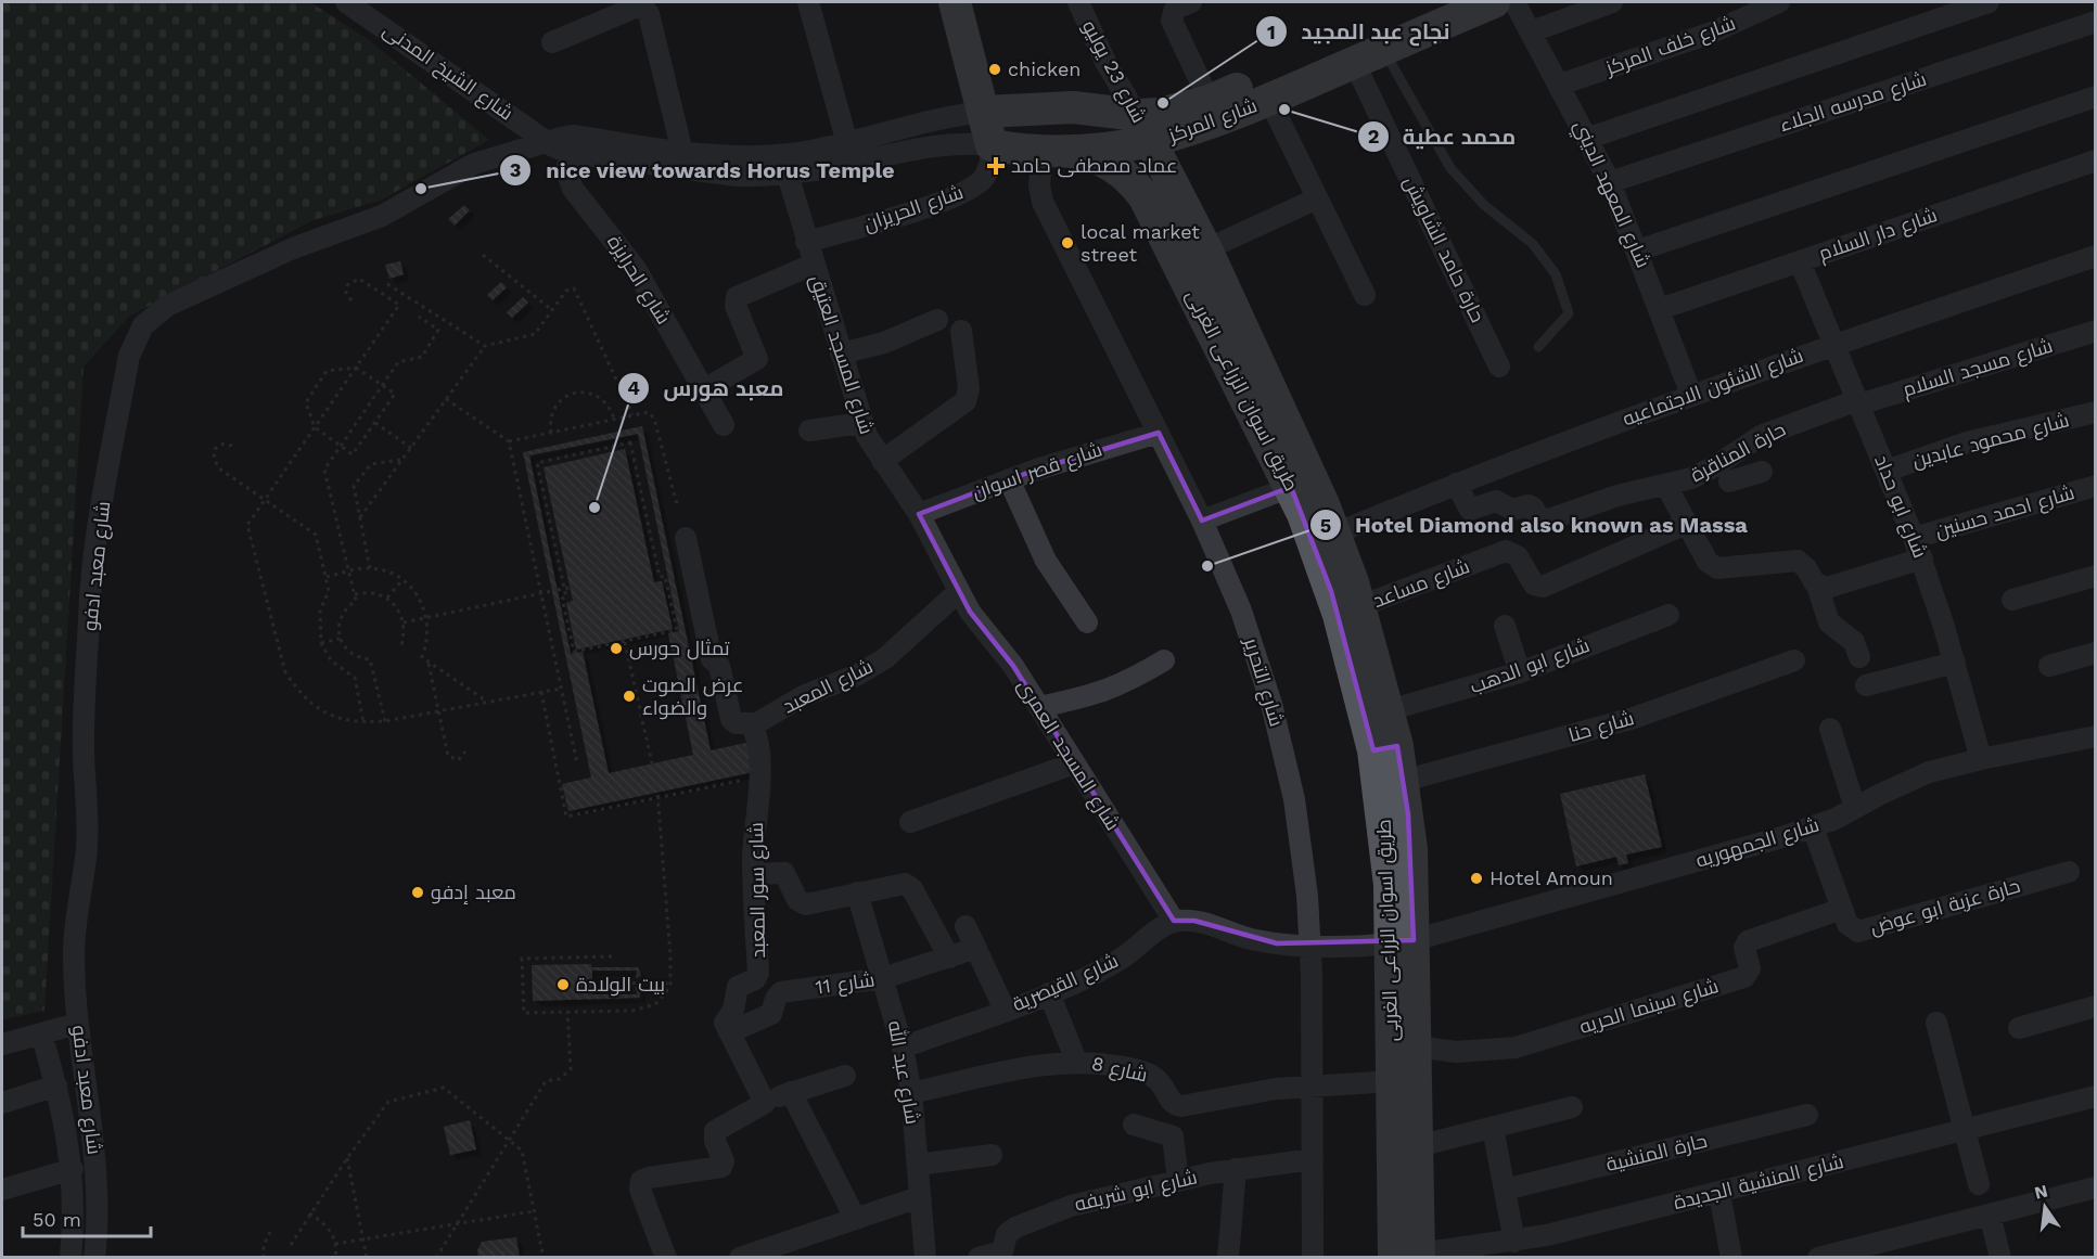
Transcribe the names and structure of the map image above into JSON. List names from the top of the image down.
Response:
{
  "streets": {
    "main road": ["شارع المركز", "طريق اسوان الزراعى الغربى"],
    "street": [
      "شارع خلف المركز",
      "شارع الشيخ المدنى",
      "شارع 23 يوليو",
      "شارع مدرسه الجلاء",
      "شارع المعهد الديني",
      "شارع الحريزان",
      "شارع دار السلام",
      "حارة حامد الشاويش",
      "شارع الحرايزة",
      "شارع المسجد العتيق",
      "شارع مسجد السلام",
      "شارع الشئون الاجتماعيه",
      "شارع محمود عابدين",
      "حارة المناقرة",
      "شارع قصر اسوان",
      "شارع ابو حداد",
      "شارع احمد حسنين",
      "شارع معبد ادفو",
      "شارع مساعد",
      "شارع ابو الدهب",
      "شارع التحرير",
      "شارع المعبد",
      "شارع حنا",
      "شارع المسجد العمرى",
      "شارع الجمهوريه",
      "شارع سور المعبد",
      "حارة عزبة ابو عوض",
      "شارع القيصرية",
      "شارع 11",
      "شارع سينما الحريه",
      "شارع 8",
      "شارع عبد الله",
      "حارة المنشية",
      "شارع المنشية الجديدة",
      "شارع ابو شريفه"
    ]
  },
  "crossings": [
    ["شارع خلف المركز", "شارع المعهد الديني"],
    ["شارع الشيخ المدنى", "شارع معبد ادفو"],
    ["شارع 23 يوليو", "شارع المركز"],
    ["شارع 23 يوليو", "طريق اسوان الزراعى الغربى"],
    ["شارع مدرسه الجلاء", "شارع المعهد الديني"],
    ["شارع المركز", "شارع الحريزان"],
    ["شارع المركز", "حارة حامد الشاويش"],
    ["شارع المركز", "طريق اسوان الزراعى الغربى"],
    ["شارع المركز", "شارع التحرير"],
    ["شارع المعهد الديني", "شارع دار السلام"],
    ["شارع المعهد الديني", "شارع الشئون الاجتماعيه"],
    ["شارع الحريزان", "شارع المسجد العتيق"],
    ["شارع دار السلام", "شارع ابو حداد"],
    ["شارع المسجد العتيق", "شارع قصر اسوان"],
    ["شارع المسجد العتيق", "شارع المعبد"],
    ["شارع المسجد العتيق", "شارع المسجد العمرى"],
    ["شارع مسجد السلام", "حارة المناقرة"],
    ["شارع مسجد السلام", "شارع ابو حداد"],
    ["شارع الشئون الاجتماعيه", "طريق اسوان الزراعى الغربى"],
    ["شارع الشئون الاجتماعيه", "حارة المناقرة"],
    ["شارع الشئون الاجتماعيه", "شارع ابو حداد"],
    ["طريق اسوان الزراعى الغربى", "شارع مساعد"],
    ["طريق اسوان الزراعى الغربى", "شارع ابو الدهب"],
    ["طريق اسوان الزراعى الغربى", "شارع التحرير"],
    ["طريق اسوان الزراعى الغربى", "شارع حنا"],
    ["طريق اسوان الزراعى الغربى", "شارع الجمهوريه"],
    ["طريق اسوان الزراعى الغربى", "شارع سينما الحريه"],
    ["طريق اسوان الزراعى الغربى", "شارع 8"],
    ["طريق اسوان الزراعى الغربى", "شارع المنشية الجديدة"],
    ["شارع محمود عابدين", "شارع ابو حداد"],
    ["حارة المناقرة", "شارع ابو حداد"],
    ["شارع قصر اسوان", "شارع التحرير"],
    ["شارع ابو حداد", "شارع احمد حسنين"],
    ["شارع ابو حداد", "شارع الجمهوريه"],
    ["شارع التحرير", "شارع 8"],
    ["شارع التحرير", "شارع ابو شريفه"],
    ["شارع المعبد", "شارع المسجد العمرى"],
    ["شارع المعبد", "شارع سور المعبد"],
    ["شارع المسجد العمرى", "شارع القيصرية"],
    ["شارع الجمهوريه", "حارة عزبة ابو عوض"],
    ["شارع سور المعبد", "شارع 11"],
    ["حارة عزبة ابو عوض", "شارع سينما الحريه"],
    ["شارع القيصرية", "شارع عبد الله"],
    ["شارع 11", "شارع عبد الله"],
    ["شارع 8", "شارع عبد الله"]
  ],
  "places": {
    "other": [
      "chicken",
      "نجاح عبد المجيد",
      "محمد عطية",
      "nice view towards Horus Temple",
      "local market street",
      "معبد هورس",
      "Hotel Diamond also known as Massa",
      "تمثال حورس",
      "عرض الصوت والضواء",
      "Hotel Amoun",
      "معبد إدفو",
      "بيت الولادة"
    ],
    "health": ["عماد مصطفى حامد"]
  },
  "scale_bar": "50 m",
  "north": "top"
}
